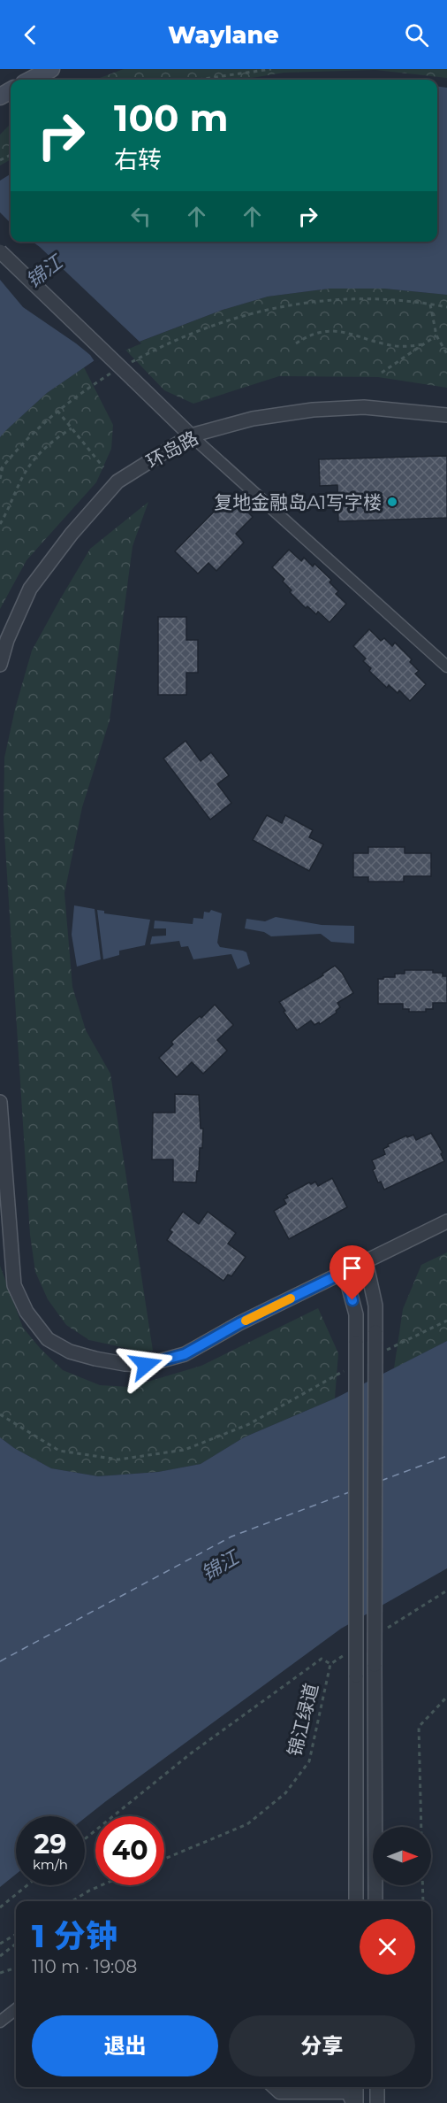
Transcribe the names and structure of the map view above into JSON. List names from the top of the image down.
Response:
{
  "streets": {
    "street": ["环岛路"],
    "path": ["锦江绿道"]
  },
  "water": ["锦江"],
  "places": ["复地金融岛A1写字楼"],
  "north": "right",
  "page": {
    "header": "Waylane",
    "turn": ["100 m", "右转"],
    "speed": "29 km/h",
    "limit": "40",
    "heading": ["1 分钟", "110 m · 19:08"],
    "buttons": ["退出", "分享"]
  }
}
